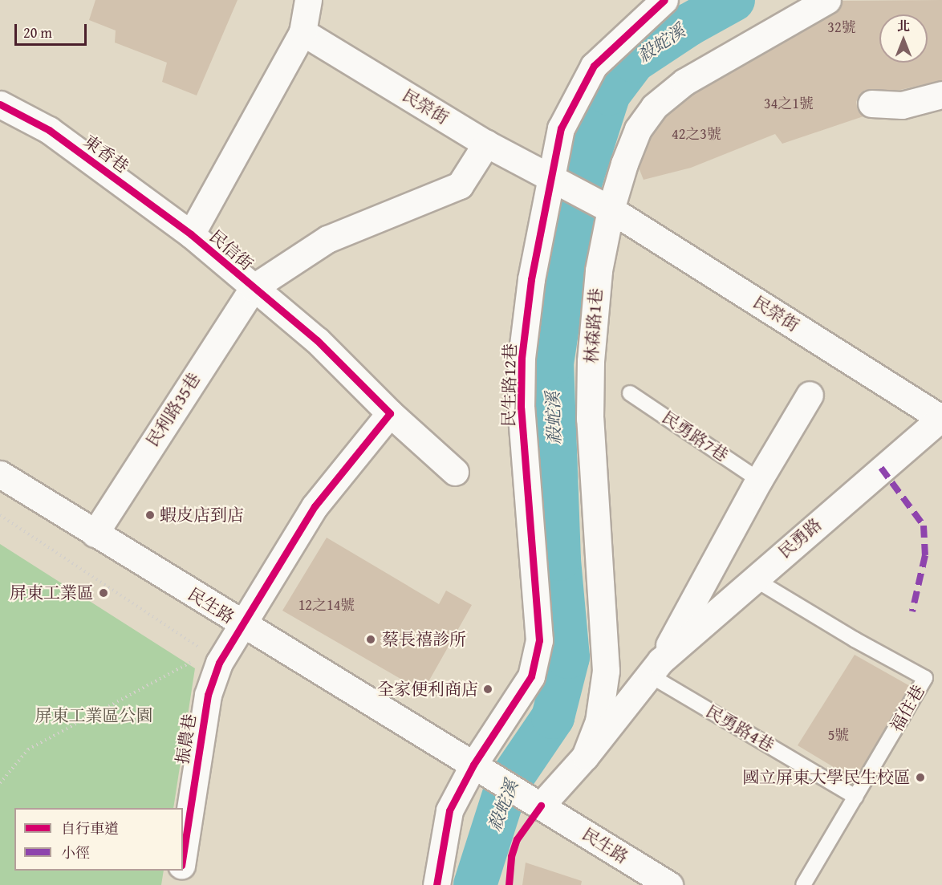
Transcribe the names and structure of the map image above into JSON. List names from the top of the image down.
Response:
{
  "streets": {
    "street": [
      "民榮街",
      "東香巷",
      "民信街",
      "林森路1巷",
      "民生路12巷",
      "民利路35巷",
      "民勇路",
      "民生路",
      "振農巷"
    ],
    "lane": ["民勇路7巷", "福住巷", "民勇路4巷"]
  },
  "crossings": [
    ["民榮街", "民信街"],
    ["民榮街", "林森路1巷"],
    ["民榮街", "民生路12巷"],
    ["民榮街", "民勇路"],
    ["東香巷", "民信街"],
    ["民信街", "民利路35巷"],
    ["林森路1巷", "民勇路"],
    ["民生路12巷", "民生路"],
    ["民利路35巷", "民生路"],
    ["民勇路7巷", "民勇路"],
    ["民勇路", "民生路"],
    ["民勇路", "福住巷"],
    ["民勇路", "民勇路4巷"],
    ["民生路", "振農巷"],
    ["福住巷", "民勇路4巷"]
  ],
  "water": ["殺蛇溪"],
  "parks": ["屏東工業區公園"],
  "places": [
    "蝦皮店到店",
    "屏東工業區",
    "蔡長禧診所",
    "全家便利商店",
    "國立屏東大學民生校區"
  ],
  "house_numbers": [
    "32號",
    "34之1號",
    "42之3號",
    "12之14號",
    "5號"
  ],
  "legend": ["自行車道", "小徑"],
  "scale_bar": "20 m",
  "north": "top"
}
